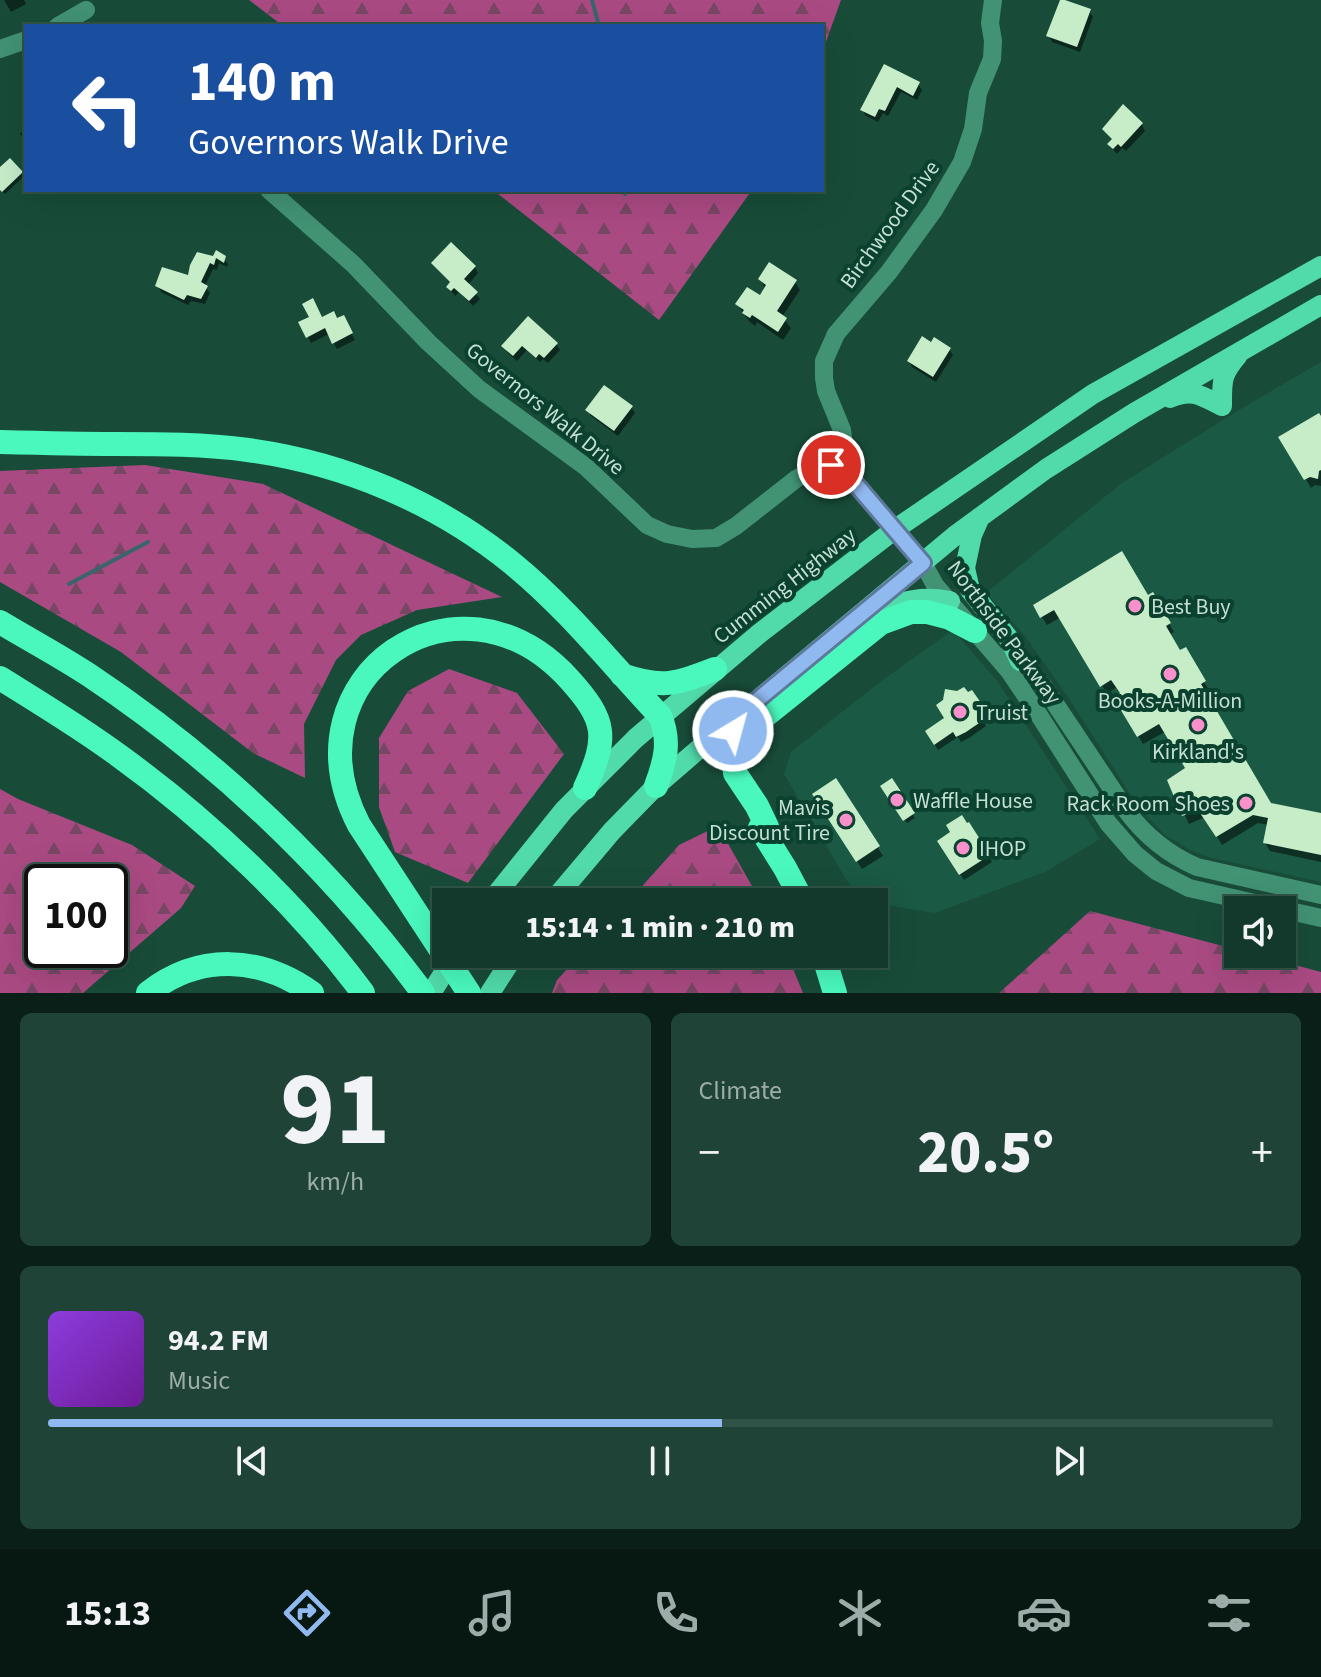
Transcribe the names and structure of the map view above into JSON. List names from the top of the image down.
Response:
{
  "streets": {
    "main road": ["Cumming Highway"],
    "street": ["Birchwood Drive", "Governors Walk Drive", "Northside Parkway"]
  },
  "crossings": [
    ["Birchwood Drive", "Governors Walk Drive"]
  ],
  "places": [
    "Best Buy",
    "Books-A-Million",
    "Truist",
    "Kirkland's",
    "Waffle House",
    "Rack Room Shoes",
    "Mavis Discount Tire",
    "IHOP"
  ],
  "page": {
    "turn": ["140 m", "Governors Walk Drive"],
    "limit": "100",
    "trip": "15:14 · 1 min · 210 m",
    "tile": [
      ["91", "km/h"],
      "Climate"
    ],
    "heat": ["−", "20.5°", "+"],
    "song": ["94.2 FM", "Music"],
    "tabs": "15:13"
  }
}
